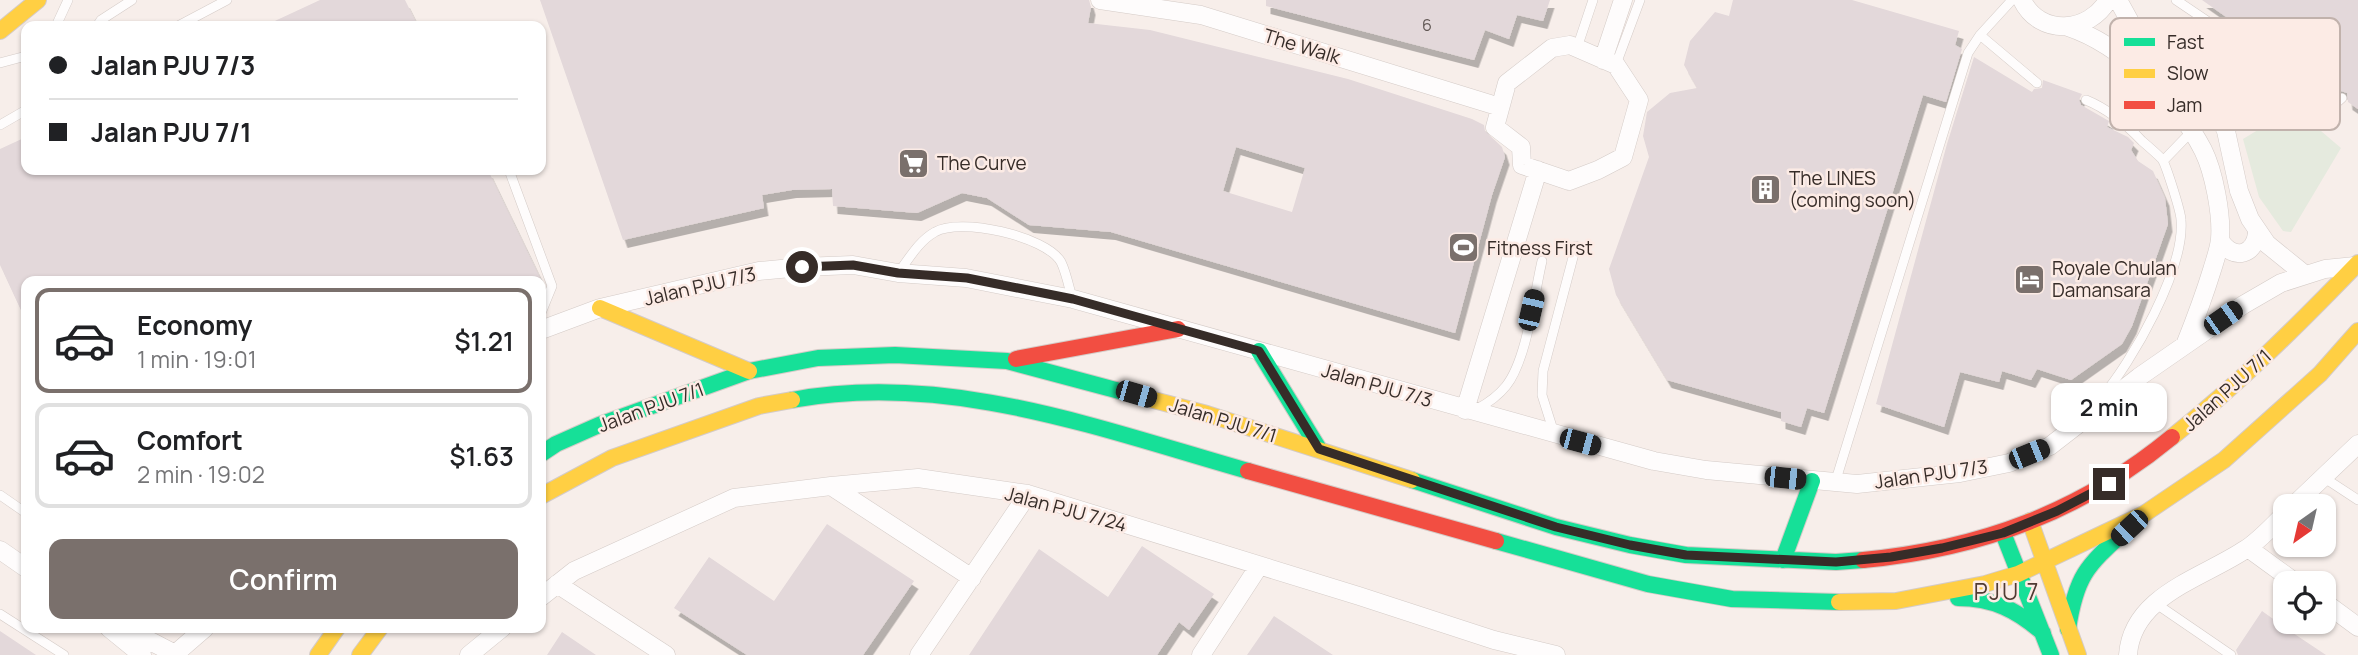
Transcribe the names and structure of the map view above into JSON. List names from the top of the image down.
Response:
{
  "streets": {
    "street": [
      "The Walk",
      "Jalan PJU 7/3",
      "Jalan PJU 7/1",
      "Jalan PJU 7/24"
    ]
  },
  "crossings": [
    ["Jalan PJU 7/3", "Jalan PJU 7/1"]
  ],
  "districts": ["PJU 7"],
  "places": {
    "supermarket": ["The Curve"],
    "building": ["The LINES (coming soon)"],
    "sports": ["Fitness First"],
    "hotel": ["Royale Chulan Damansara"]
  },
  "house_numbers": ["6"],
  "legend": ["Fast", "Slow", "Jam"],
  "north": "bottom left",
  "page": {
    "banner": ["Jalan PJU 7/3", "Jalan PJU 7/1"],
    "list": [
      {
        "name": "Economy",
        "note": "1 min · 19:01",
        "value": "$1.21"
      },
      {
        "name": "Comfort",
        "note": "2 min · 19:02",
        "value": "$1.63"
      }
    ],
    "bubble": "2 min",
    "buttons": "Confirm"
  }
}
